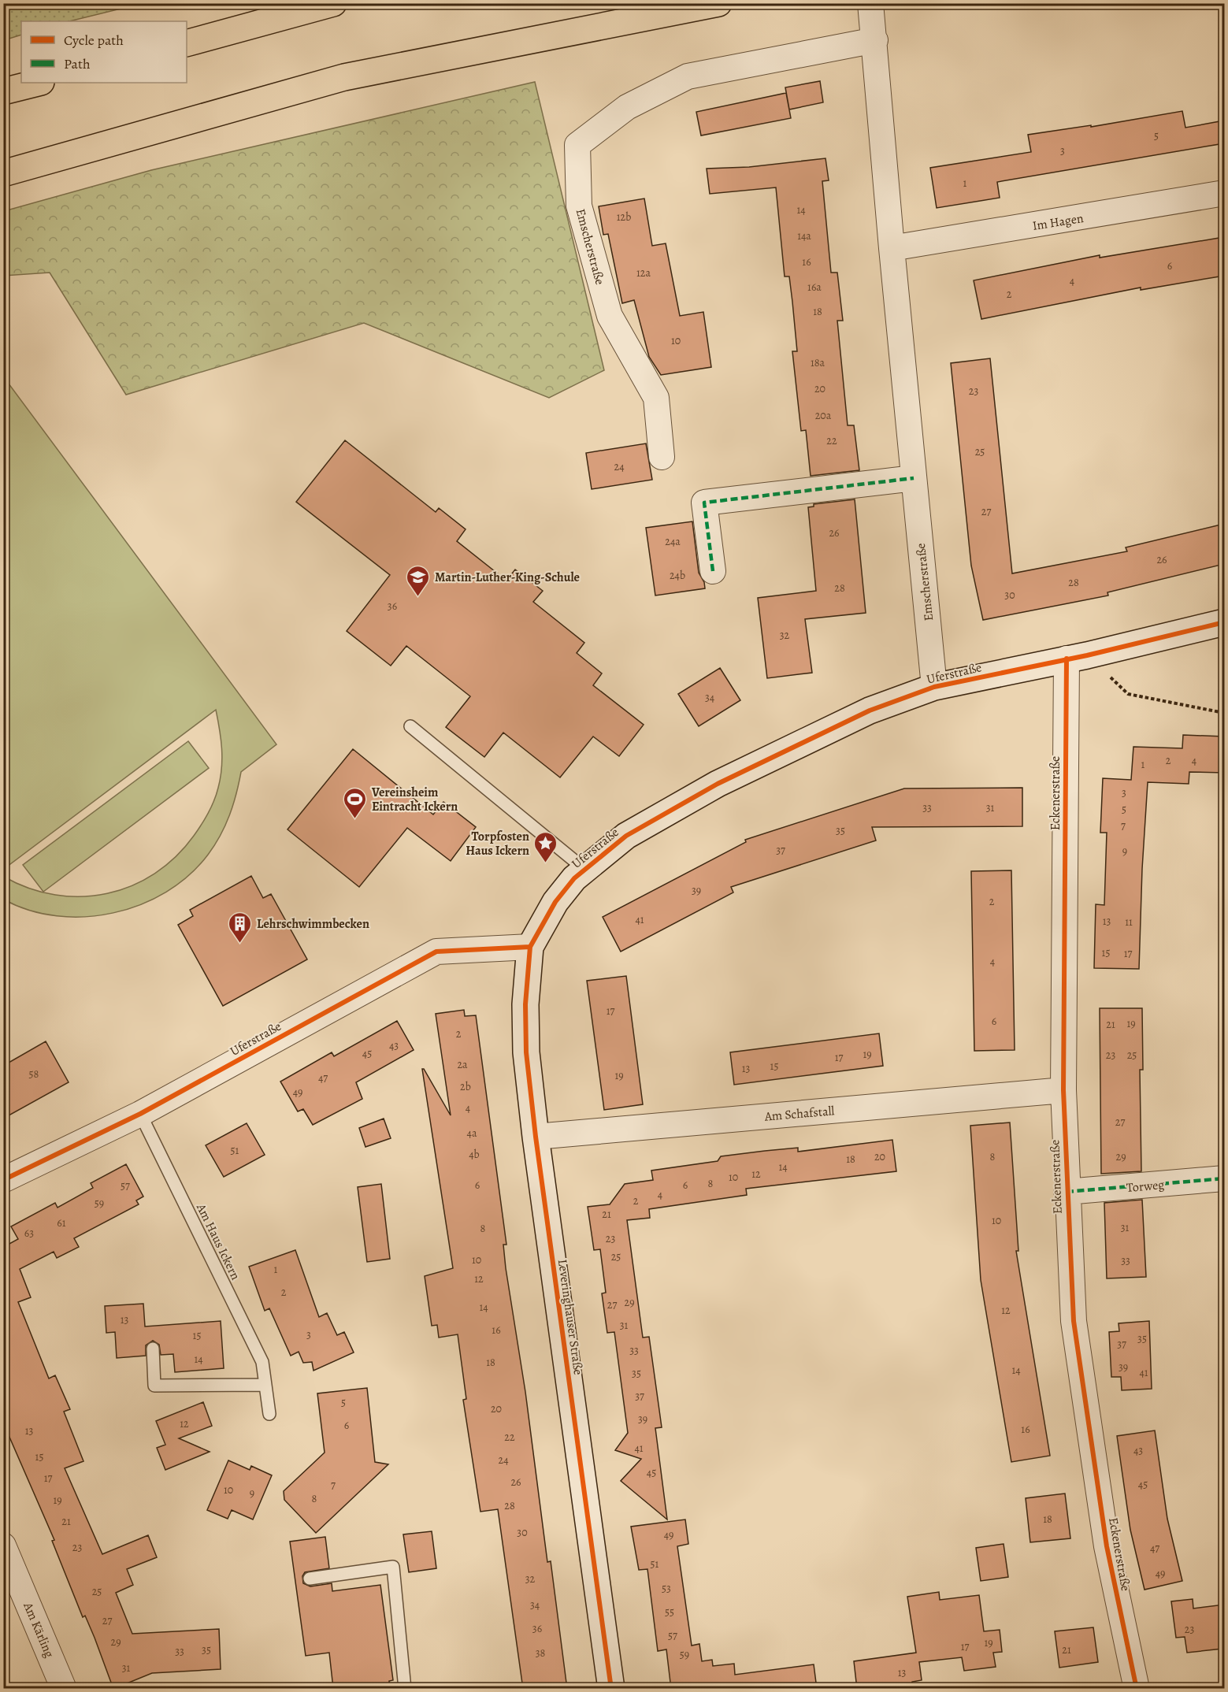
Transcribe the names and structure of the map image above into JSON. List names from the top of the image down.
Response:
{
  "streets": {
    "main road": ["Uferstraße", "Leveringhauser Straße"],
    "street": [
      "Im Hagen",
      "Emscherstraße",
      "Eckenerstraße",
      "Am Schafstall",
      "Torweg",
      "Am Kärling"
    ],
    "lane": ["Am Haus Ickern"]
  },
  "crossings": [
    ["Im Hagen", "Emscherstraße"],
    ["Emscherstraße", "Uferstraße"],
    ["Uferstraße", "Eckenerstraße"],
    ["Uferstraße", "Am Haus Ickern"],
    ["Uferstraße", "Leveringhauser Straße"],
    ["Eckenerstraße", "Am Schafstall"],
    ["Eckenerstraße", "Torweg"],
    ["Am Schafstall", "Leveringhauser Straße"]
  ],
  "places": {
    "school or university": ["Martin-Luther-King-Schule"],
    "sports": ["Vereinsheim Eintracht Ickern"],
    "place": ["Torpfosten Haus Ickern"],
    "building": ["Lehrschwimmbecken"]
  },
  "house_numbers": [
    "5",
    "3",
    "1",
    "14",
    "12b",
    "14a",
    "16",
    "6",
    "12a",
    "4",
    "16a",
    "2",
    "18",
    "10",
    "18a",
    "20",
    "23",
    "20a",
    "22",
    "25",
    "24",
    "27",
    "26",
    "24a",
    "26",
    "24b",
    "28",
    "28",
    "30",
    "36",
    "32",
    "34",
    "2",
    "4",
    "1",
    "3",
    "33",
    "31",
    "5",
    "7",
    "35",
    "37",
    "9",
    "39",
    "2",
    "41",
    "13",
    "11",
    "15",
    "17",
    "4",
    "17",
    "6",
    "19",
    "21",
    "2",
    "43",
    "45",
    "19",
    "23",
    "25",
    "17",
    "2a",
    "15",
    "13",
    "58",
    "19",
    "47",
    "2b",
    "49",
    "4",
    "27",
    "4a",
    "51",
    "4b",
    "20",
    "8",
    "29",
    "18",
    "14",
    "12",
    "10",
    "8",
    "6",
    "6",
    "57",
    "4",
    "2",
    "59",
    "21",
    "10",
    "61",
    "31",
    "8",
    "63",
    "23",
    "25",
    "10",
    "33",
    "1",
    "12",
    "2",
    "29",
    "27",
    "14",
    "12",
    "13",
    "31",
    "16",
    "3",
    "15",
    "35",
    "37",
    "33",
    "14",
    "18",
    "39",
    "14",
    "41",
    "35",
    "37",
    "5",
    "20",
    "39",
    "12",
    "6",
    "16",
    "13",
    "22",
    "41",
    "43",
    "15",
    "24",
    "45",
    "17",
    "26",
    "45",
    "7",
    "10",
    "9",
    "8",
    "19",
    "28",
    "18",
    "21",
    "30",
    "49",
    "23",
    "47",
    "51",
    "49",
    "32",
    "53",
    "25",
    "34",
    "55",
    "27",
    "36",
    "23",
    "57",
    "29",
    "19",
    "17",
    "35",
    "21",
    "33",
    "38",
    "59",
    "31",
    "13"
  ],
  "legend": ["Cycle path", "Path"]
}
